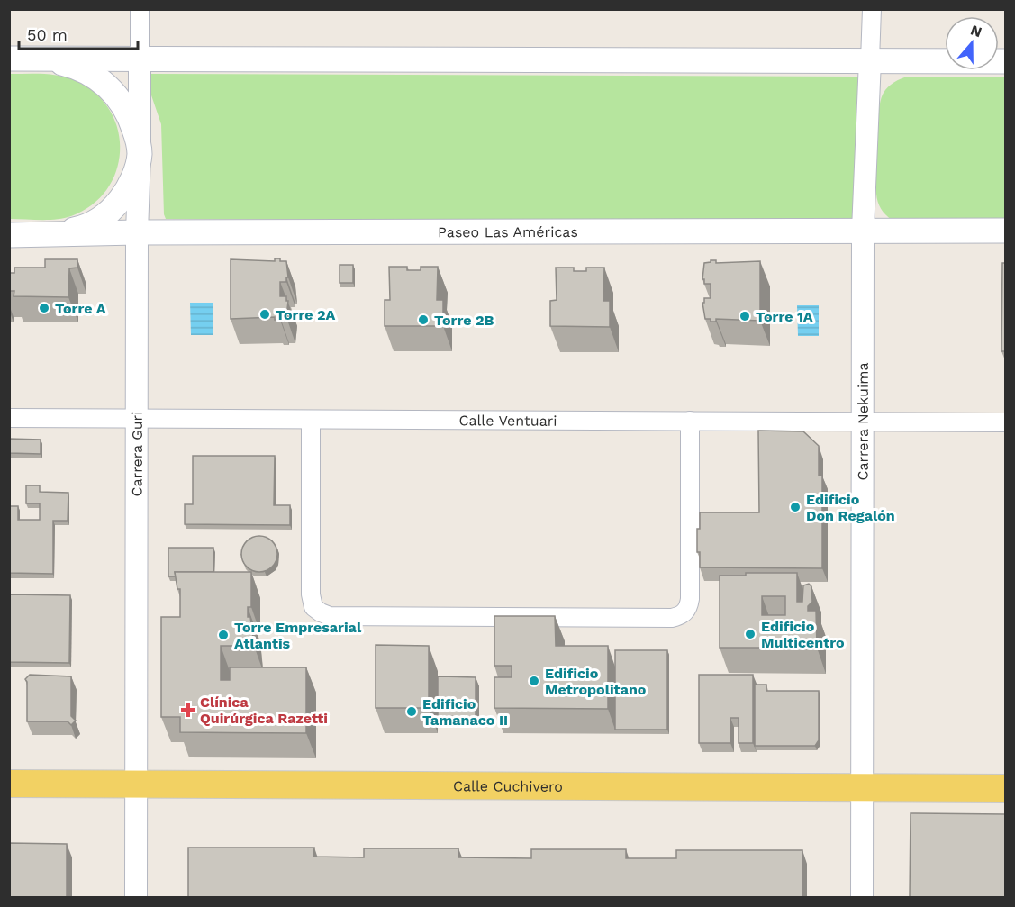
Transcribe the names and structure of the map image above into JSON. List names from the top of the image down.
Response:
{
  "streets": {
    "main road": ["Paseo Las Américas", "Calle Cuchivero"],
    "street": ["Calle Ventuari", "Carrera Nekuima", "Carrera Guri"]
  },
  "crossings": [
    ["Paseo Las Américas", "Carrera Nekuima"],
    ["Paseo Las Américas", "Carrera Guri"],
    ["Calle Ventuari", "Carrera Nekuima"],
    ["Calle Ventuari", "Carrera Guri"],
    ["Carrera Nekuima", "Calle Cuchivero"],
    ["Carrera Guri", "Calle Cuchivero"]
  ],
  "places": {
    "other": [
      "Torre A",
      "Torre 2A",
      "Torre 1A",
      "Torre 2B",
      "Edificio Don Regalón",
      "Edificio Multicentro",
      "Torre Empresarial Atlantis",
      "Edificio Metropolitano",
      "Edificio Tamanaco II"
    ],
    "health": ["Clínica Quirúrgica Razetti"]
  },
  "scale_bar": "50 m",
  "north": "top"
}
